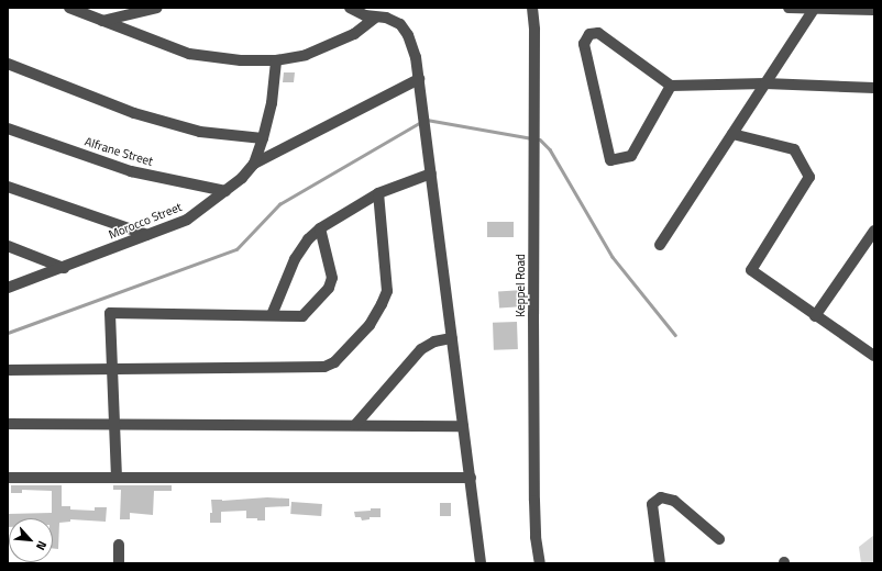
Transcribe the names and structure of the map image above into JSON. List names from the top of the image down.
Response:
{
  "streets": {
    "street": ["Alfrane Street", "Morocco Street", "Keppel Road"]
  },
  "crossings": [
    ["Alfrane Street", "Morocco Street"]
  ],
  "north": "bottom right"
}
